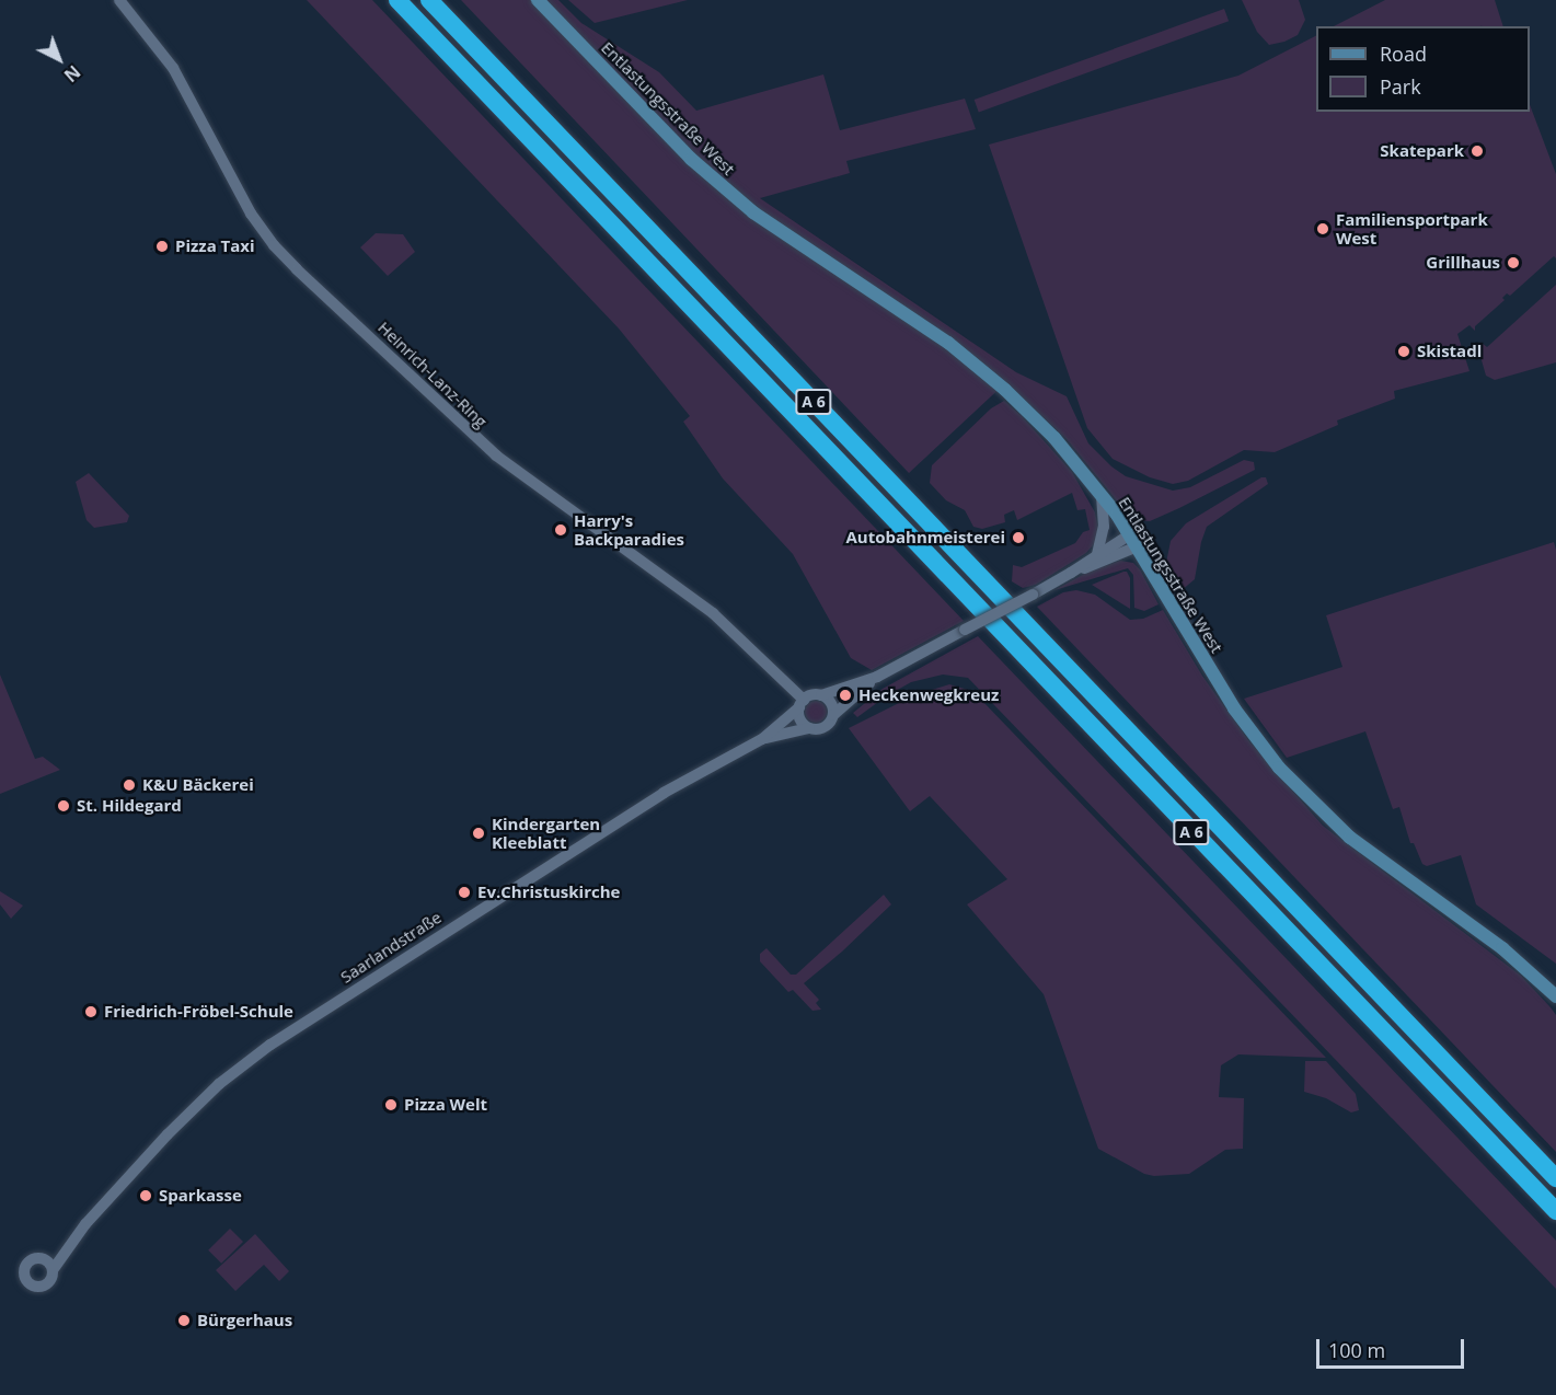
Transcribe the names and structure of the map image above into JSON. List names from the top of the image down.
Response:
{
  "streets": {
    "highway": ["A 6"],
    "main road": ["Entlastungsstraße West"],
    "street": ["Heinrich-Lanz-Ring", "Saarlandstraße"]
  },
  "crossings": [
    ["Heinrich-Lanz-Ring", "Saarlandstraße"]
  ],
  "places": [
    "Skatepark",
    "Familiensportpark West",
    "Pizza Taxi",
    "Grillhaus",
    "Skistadl",
    "Harry's Backparadies",
    "Autobahnmeisterei",
    "Heckenwegkreuz",
    "K&U Bäckerei",
    "St. Hildegard",
    "Kindergarten Kleeblatt",
    "Ev.Christuskirche",
    "Friedrich-Fröbel-Schule",
    "Pizza Welt",
    "Sparkasse",
    "Bürgerhaus"
  ],
  "legend": ["Road", "Park"],
  "scale_bar": "100 m",
  "north": "bottom right"
}
